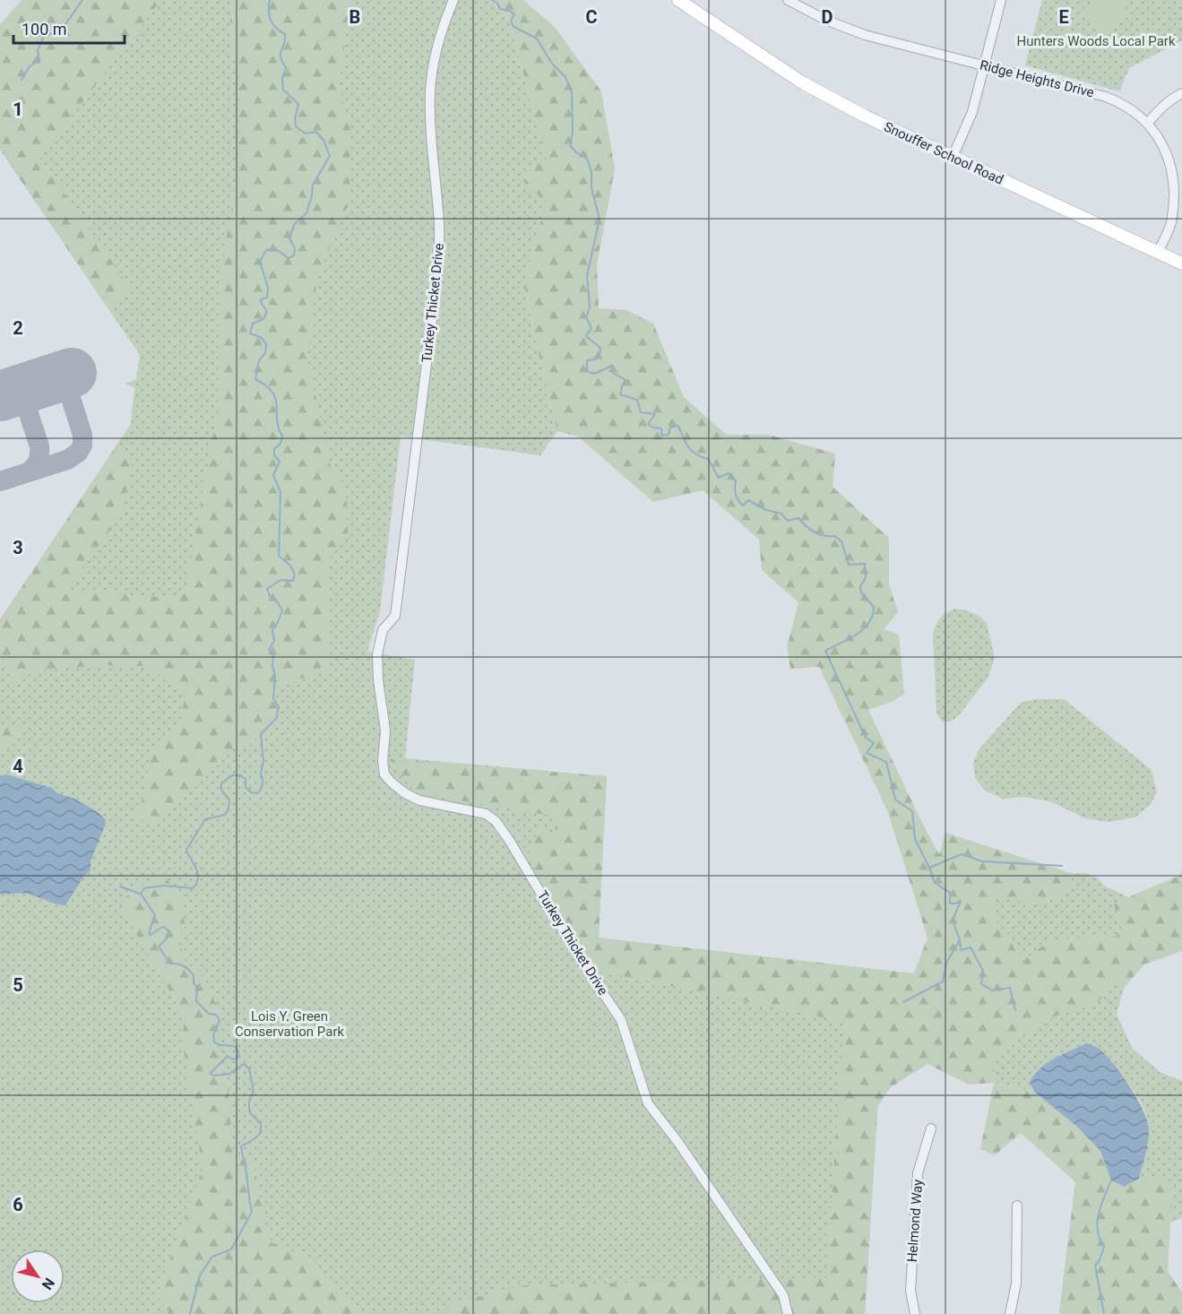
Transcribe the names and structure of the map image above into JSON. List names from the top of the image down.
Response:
{
  "streets": {
    "main road": ["Snouffer School Road"],
    "street": ["Ridge Heights Drive", "Turkey Thicket Drive", "Helmond Way"]
  },
  "crossings": [
    ["Ridge Heights Drive", "Snouffer School Road"]
  ],
  "parks": ["Hunters Woods Local Park", "Lois Y. Green Conservation Park"],
  "scale_bar": "100 m",
  "north": "bottom right",
  "grid": {
    "columns": [
      "B",
      "C",
      "D",
      "E"
    ],
    "rows": [
      "1",
      "2",
      "3",
      "4",
      "5",
      "6"
    ]
  }
}
